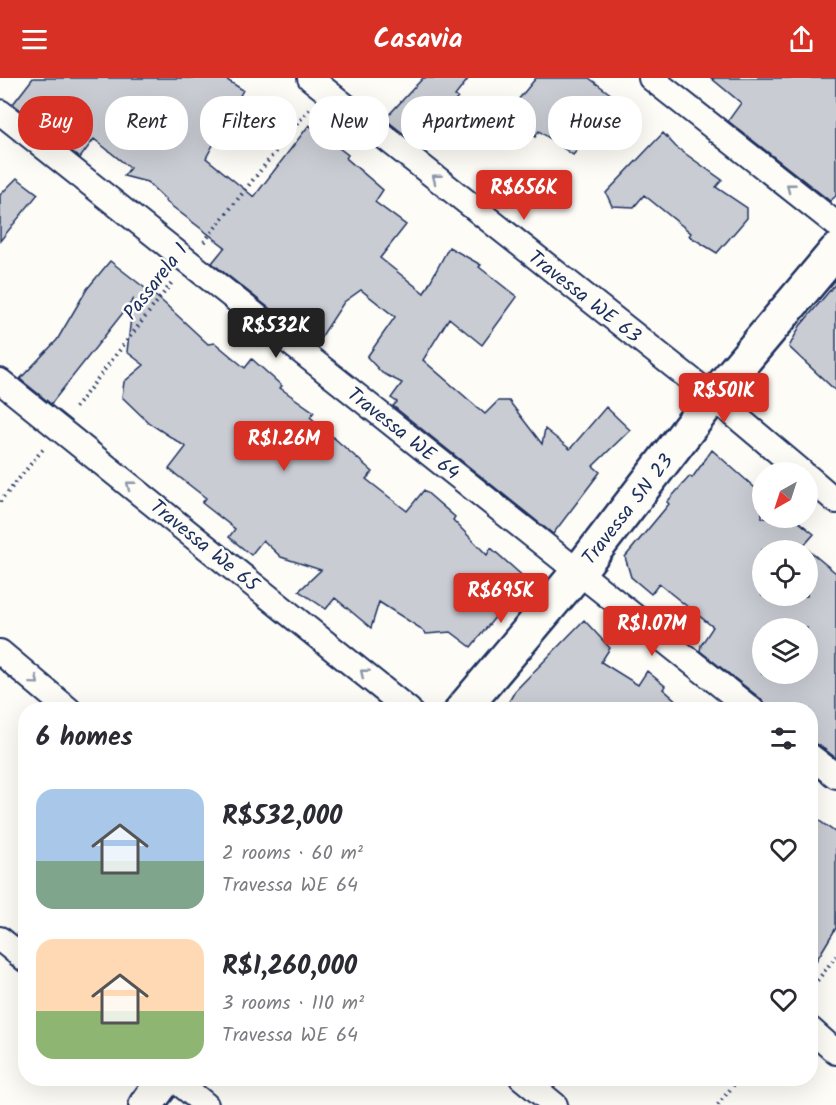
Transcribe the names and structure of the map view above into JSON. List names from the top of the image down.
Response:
{
  "streets": {
    "main road": ["Travessa SN 23"],
    "street": ["Travessa WE 63", "Travessa WE 64", "Travessa We 65"],
    "path": ["Passarela 1"]
  },
  "crossings": [
    ["Passarela 1", "Travessa WE 63"],
    ["Passarela 1", "Travessa WE 64"],
    ["Passarela 1", "Travessa We 65"],
    ["Travessa WE 63", "Travessa SN 23"],
    ["Travessa WE 64", "Travessa SN 23"]
  ],
  "one_way": ["Travessa We 65"],
  "north": "bottom left",
  "page": {
    "header": "Casavia",
    "chip": [
      "Buy",
      "Rent",
      "Filters",
      "New",
      "Apartment",
      "House"
    ],
    "price": [
      "R$656K",
      "R$532K",
      "R$501K",
      "R$1.26M",
      "R$695K",
      "R$1.07M"
    ],
    "heading": "6 homes",
    "list": [
      {
        "name": "R$532,000",
        "note": "2 rooms · 60 m² · Travessa WE 64"
      },
      {
        "name": "R$1,260,000",
        "note": "3 rooms · 110 m² · Travessa WE 64"
      }
    ]
  }
}
